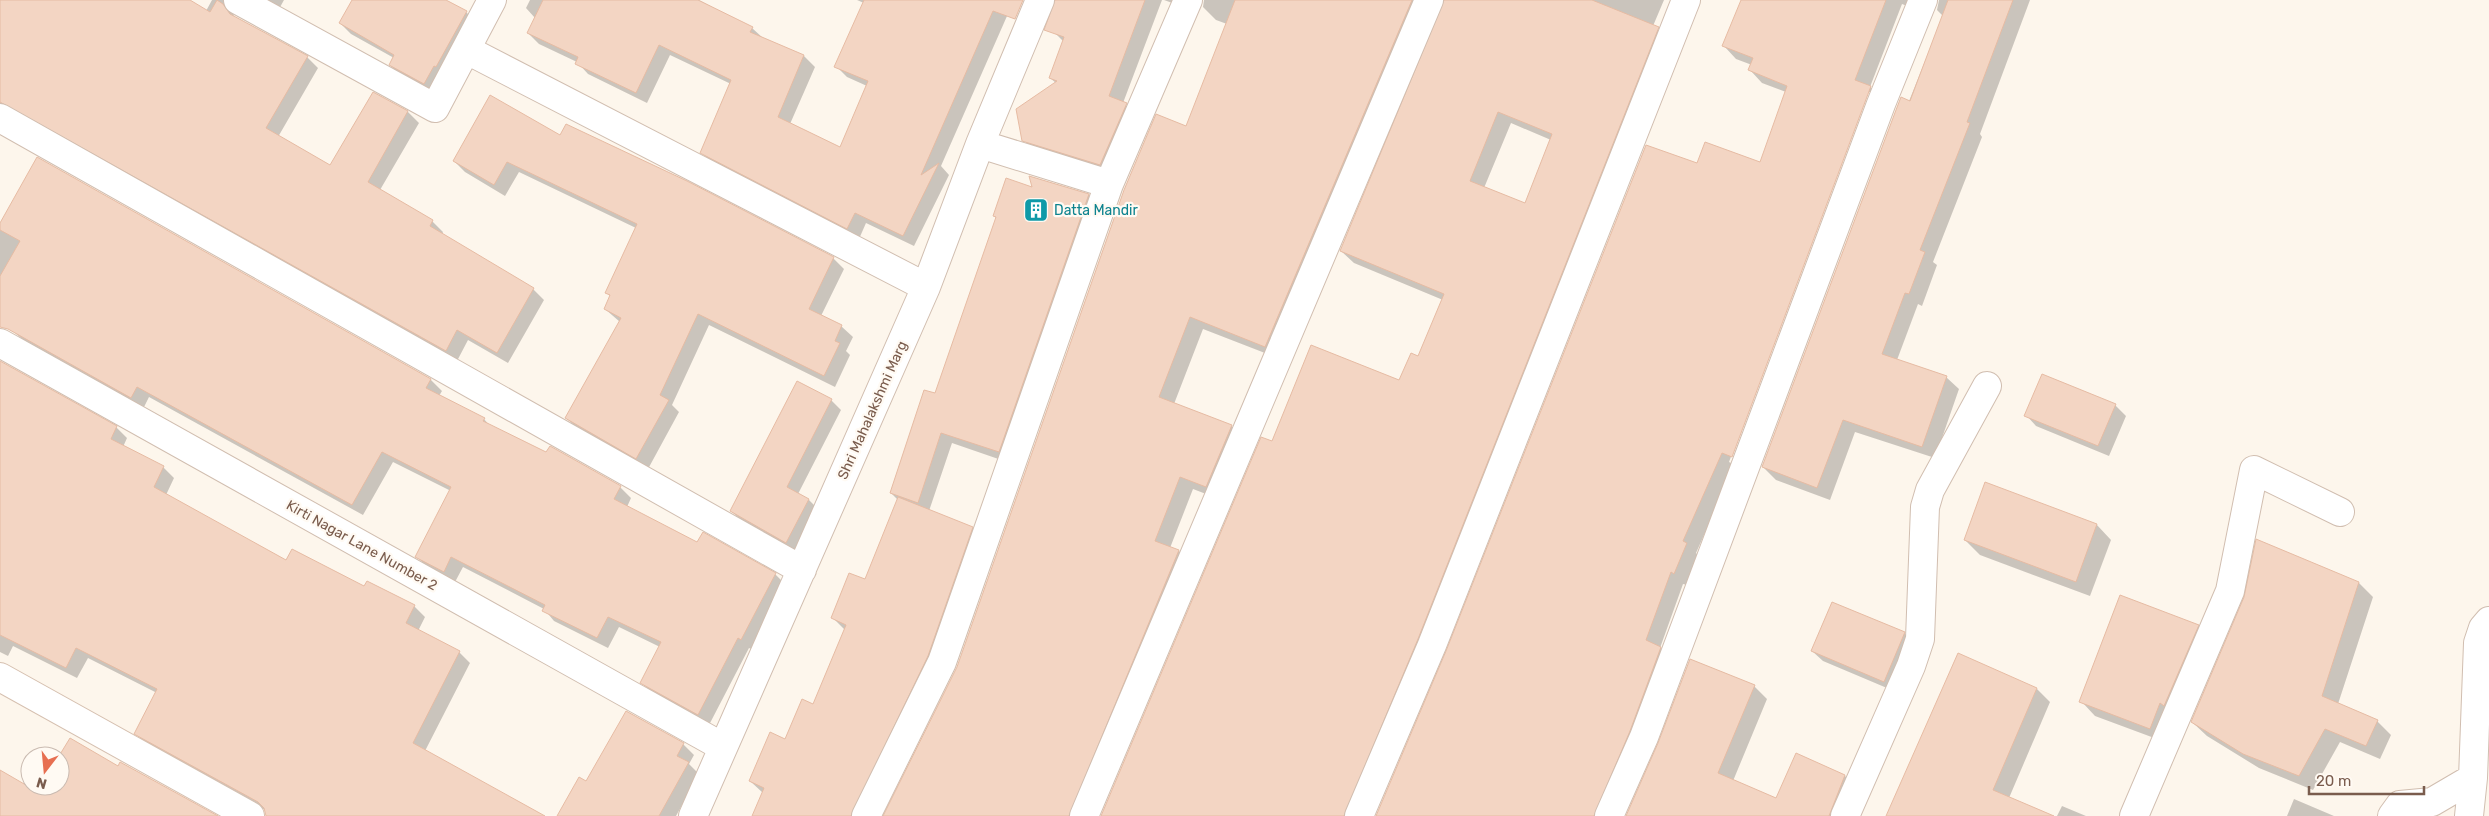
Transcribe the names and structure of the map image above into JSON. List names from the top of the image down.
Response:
{
  "streets": {
    "street": ["Shri Mahalakshmi Marg", "Kirti Nagar Lane Number 2"]
  },
  "crossings": [
    ["Shri Mahalakshmi Marg", "Kirti Nagar Lane Number 2"]
  ],
  "places": {
    "building": ["Datta Mandir"]
  },
  "scale_bar": "20 m",
  "north": "bottom"
}
